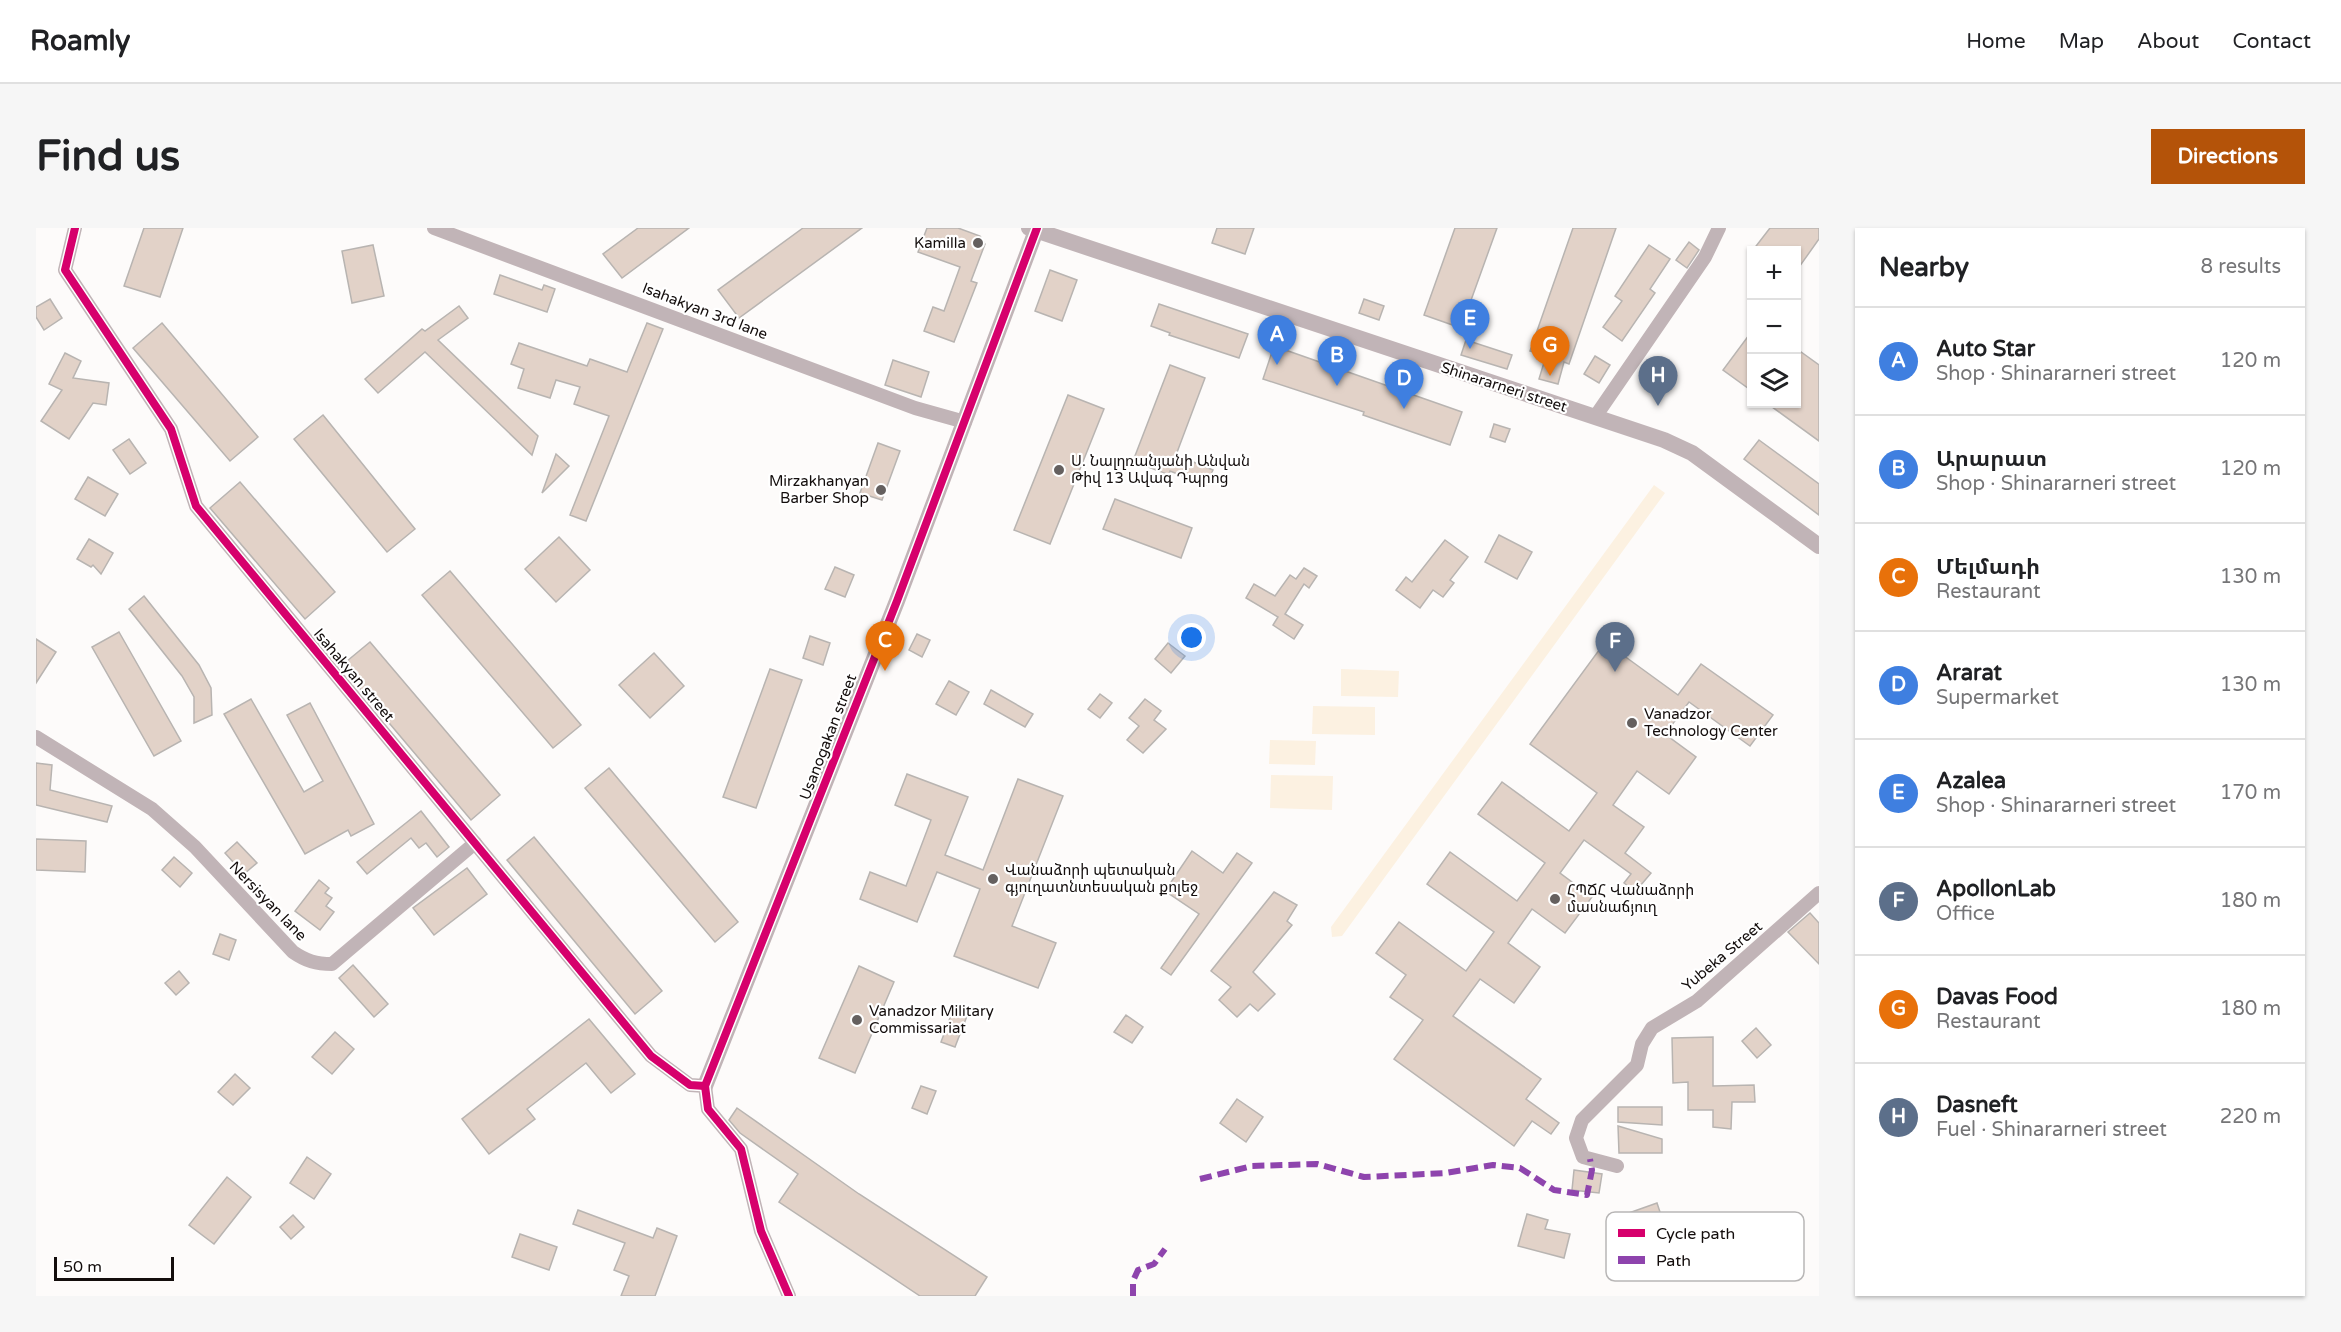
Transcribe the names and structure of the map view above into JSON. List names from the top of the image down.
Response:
{
  "streets": {
    "street": [
      "Isahakyan 3rd lane",
      "Shinararneri street",
      "Isahakyan street",
      "Usanogakan street",
      "Nersisyan lane",
      "Yubeka Street"
    ]
  },
  "crossings": [
    ["Isahakyan 3rd lane", "Usanogakan street"],
    ["Shinararneri street", "Usanogakan street"],
    ["Isahakyan street", "Usanogakan street"],
    ["Isahakyan street", "Nersisyan lane"]
  ],
  "places": [
    "Kamilla",
    "Ս. Նալղռանյանի Անվան Թիվ 13 Ավագ Դպրոց",
    "Mirzakhanyan Barber Shop",
    "Vanadzor Technology Center",
    "Վանաձորի պետական գյուղատնտեսական քոլեջ",
    "ՀՊՃՀ Վանաձորի մասնաճյուղ",
    "Vanadzor Military Commissariat"
  ],
  "legend": ["Cycle path", "Path"],
  "scale_bar": "50 m",
  "page": {
    "header": "Roamly",
    "nav": [
      "Home",
      "Map",
      "About",
      "Contact"
    ],
    "buttons": "Directions",
    "title": "Find us",
    "heading": ["Nearby", "8 results"],
    "map_buttons": ["+", "−"],
    "pins": [
      "E",
      "A",
      "G",
      "B",
      "H",
      "D",
      "C",
      "F"
    ],
    "list": [
      {
        "mark": "A",
        "name": "Auto Star",
        "note": "Shop · Shinararneri street",
        "value": "120 m"
      },
      {
        "mark": "B",
        "name": "Արարատ",
        "note": "Shop · Shinararneri street",
        "value": "120 m"
      },
      {
        "mark": "C",
        "name": "Մելմադի",
        "note": "Restaurant",
        "value": "130 m"
      },
      {
        "mark": "D",
        "name": "Ararat",
        "note": "Supermarket",
        "value": "130 m"
      },
      {
        "mark": "E",
        "name": "Azalea",
        "note": "Shop · Shinararneri street",
        "value": "170 m"
      },
      {
        "mark": "F",
        "name": "ApollonLab",
        "note": "Office",
        "value": "180 m"
      },
      {
        "mark": "G",
        "name": "Davas Food",
        "note": "Restaurant",
        "value": "180 m"
      },
      {
        "mark": "H",
        "name": "Dasneft",
        "note": "Fuel · Shinararneri street",
        "value": "220 m"
      }
    ],
    "scale": "50 m"
  }
}
